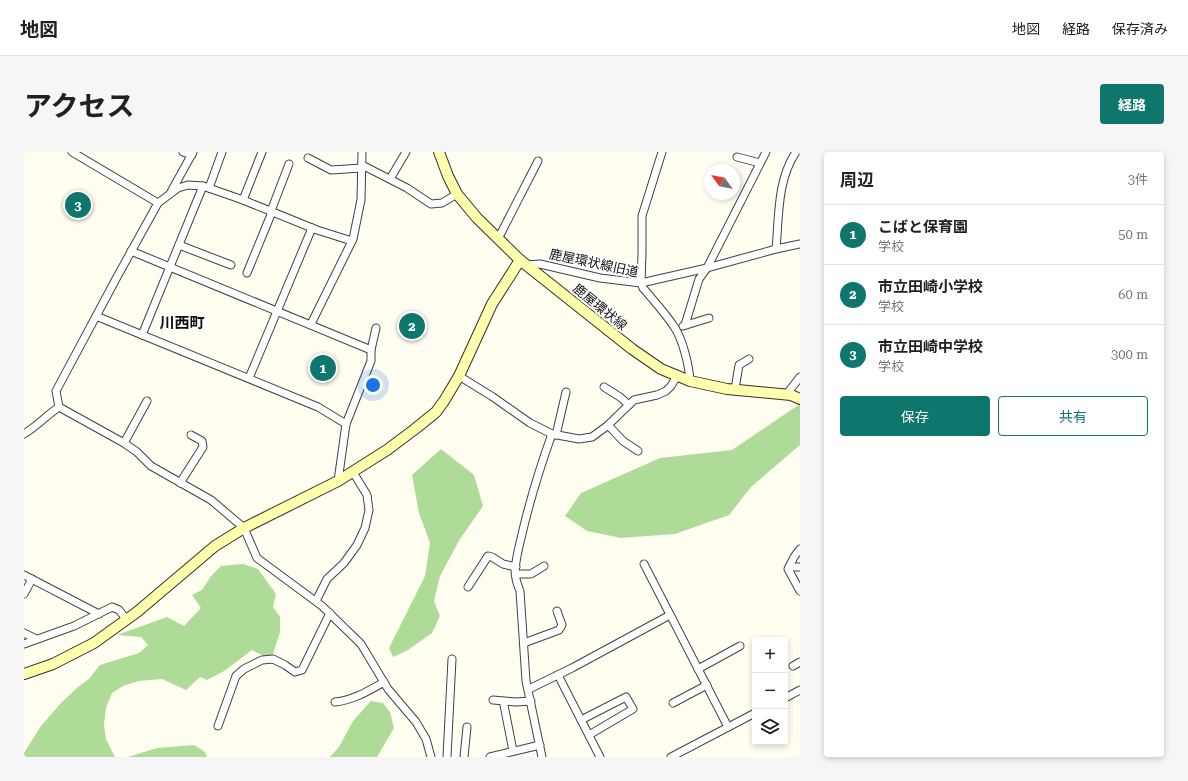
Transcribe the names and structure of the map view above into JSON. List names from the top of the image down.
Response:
{
  "streets": {
    "street": ["鹿屋環状線旧道", "鹿屋環状線"]
  },
  "crossings": [
    ["鹿屋環状線旧道", "鹿屋環状線"]
  ],
  "districts": ["川西町"],
  "north": "top left",
  "page": {
    "header": "地図",
    "nav": ["地図", "経路", "保存済み"],
    "title": "アクセス",
    "buttons": [
      "経路",
      ["保存", "共有"]
    ],
    "heading": ["周辺", "3件"],
    "pins": ["3", "2", "1"],
    "list": [
      {
        "mark": "1",
        "name": "こばと保育園",
        "note": "学校",
        "value": "50 m"
      },
      {
        "mark": "2",
        "name": "市立田崎小学校",
        "note": "学校",
        "value": "60 m"
      },
      {
        "mark": "3",
        "name": "市立田崎中学校",
        "note": "学校",
        "value": "300 m"
      }
    ],
    "map_buttons": ["+", "−"]
  }
}
